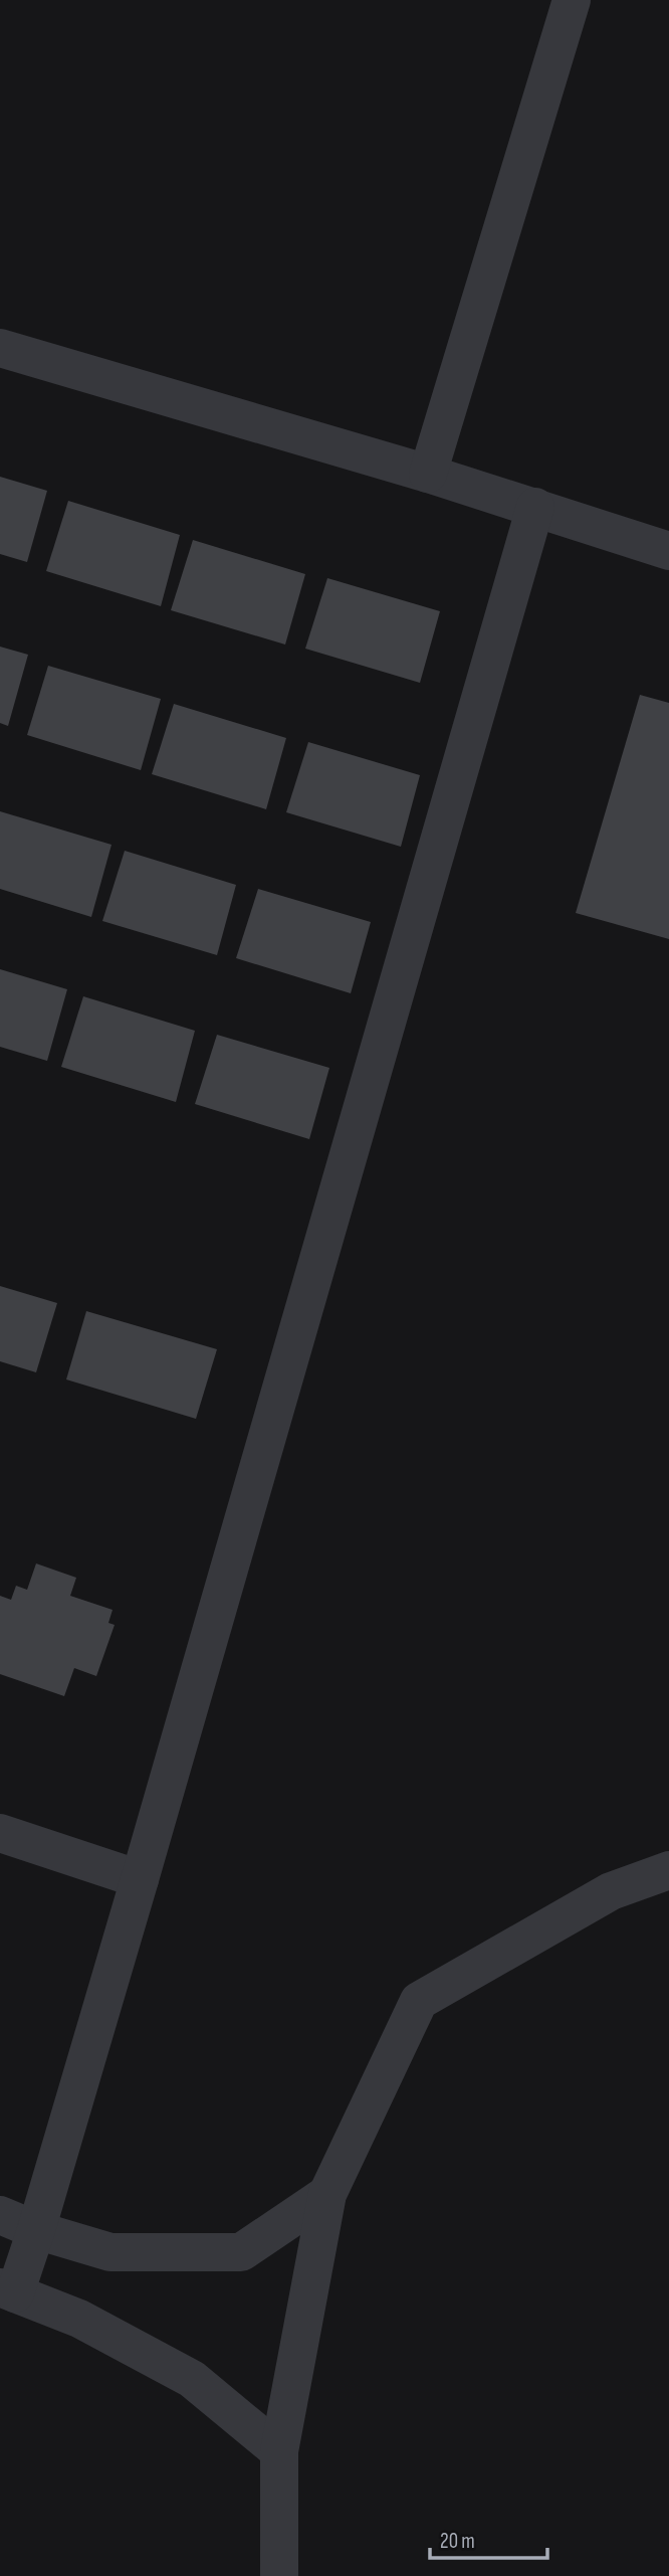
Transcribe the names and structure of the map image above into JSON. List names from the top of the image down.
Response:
{
  "scale_bar": "20 m"
}
